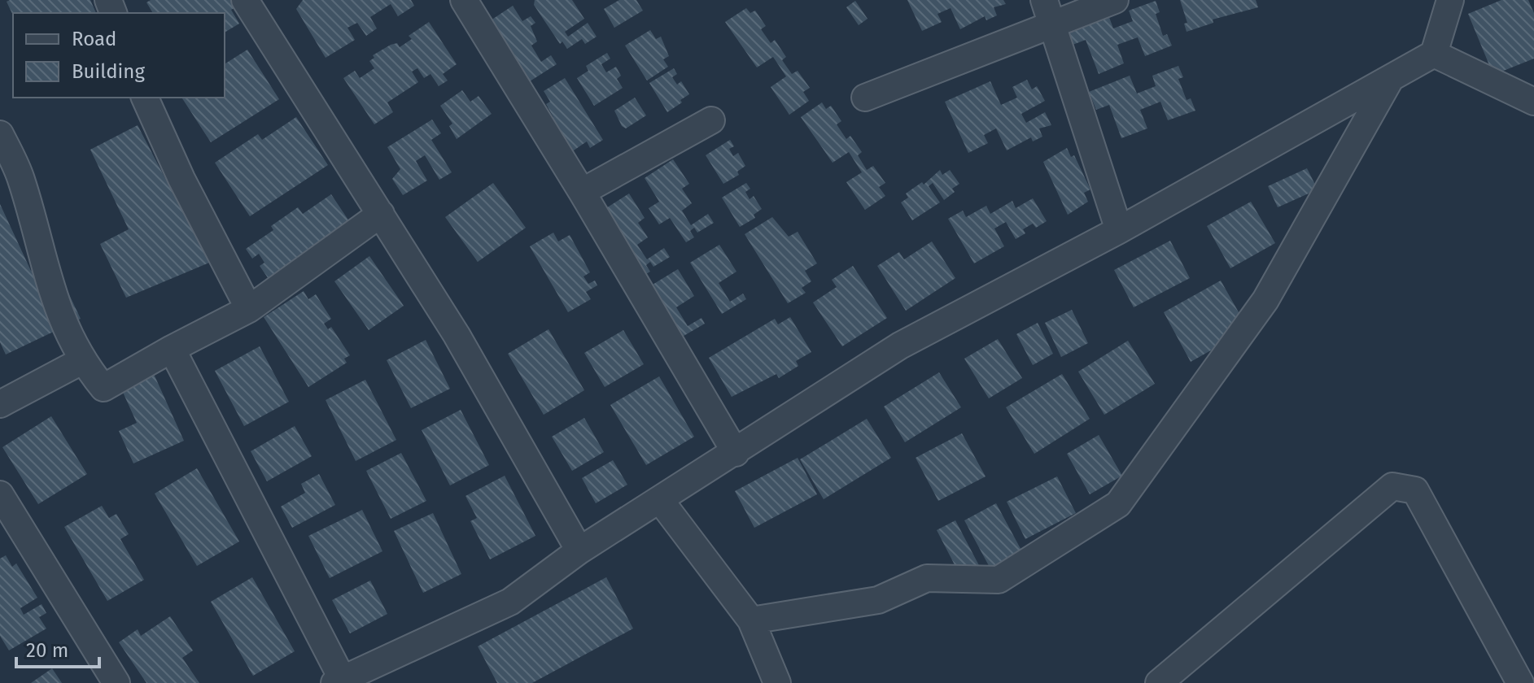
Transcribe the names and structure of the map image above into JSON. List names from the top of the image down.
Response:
{
  "legend": ["Road", "Building"],
  "scale_bar": "20 m"
}
